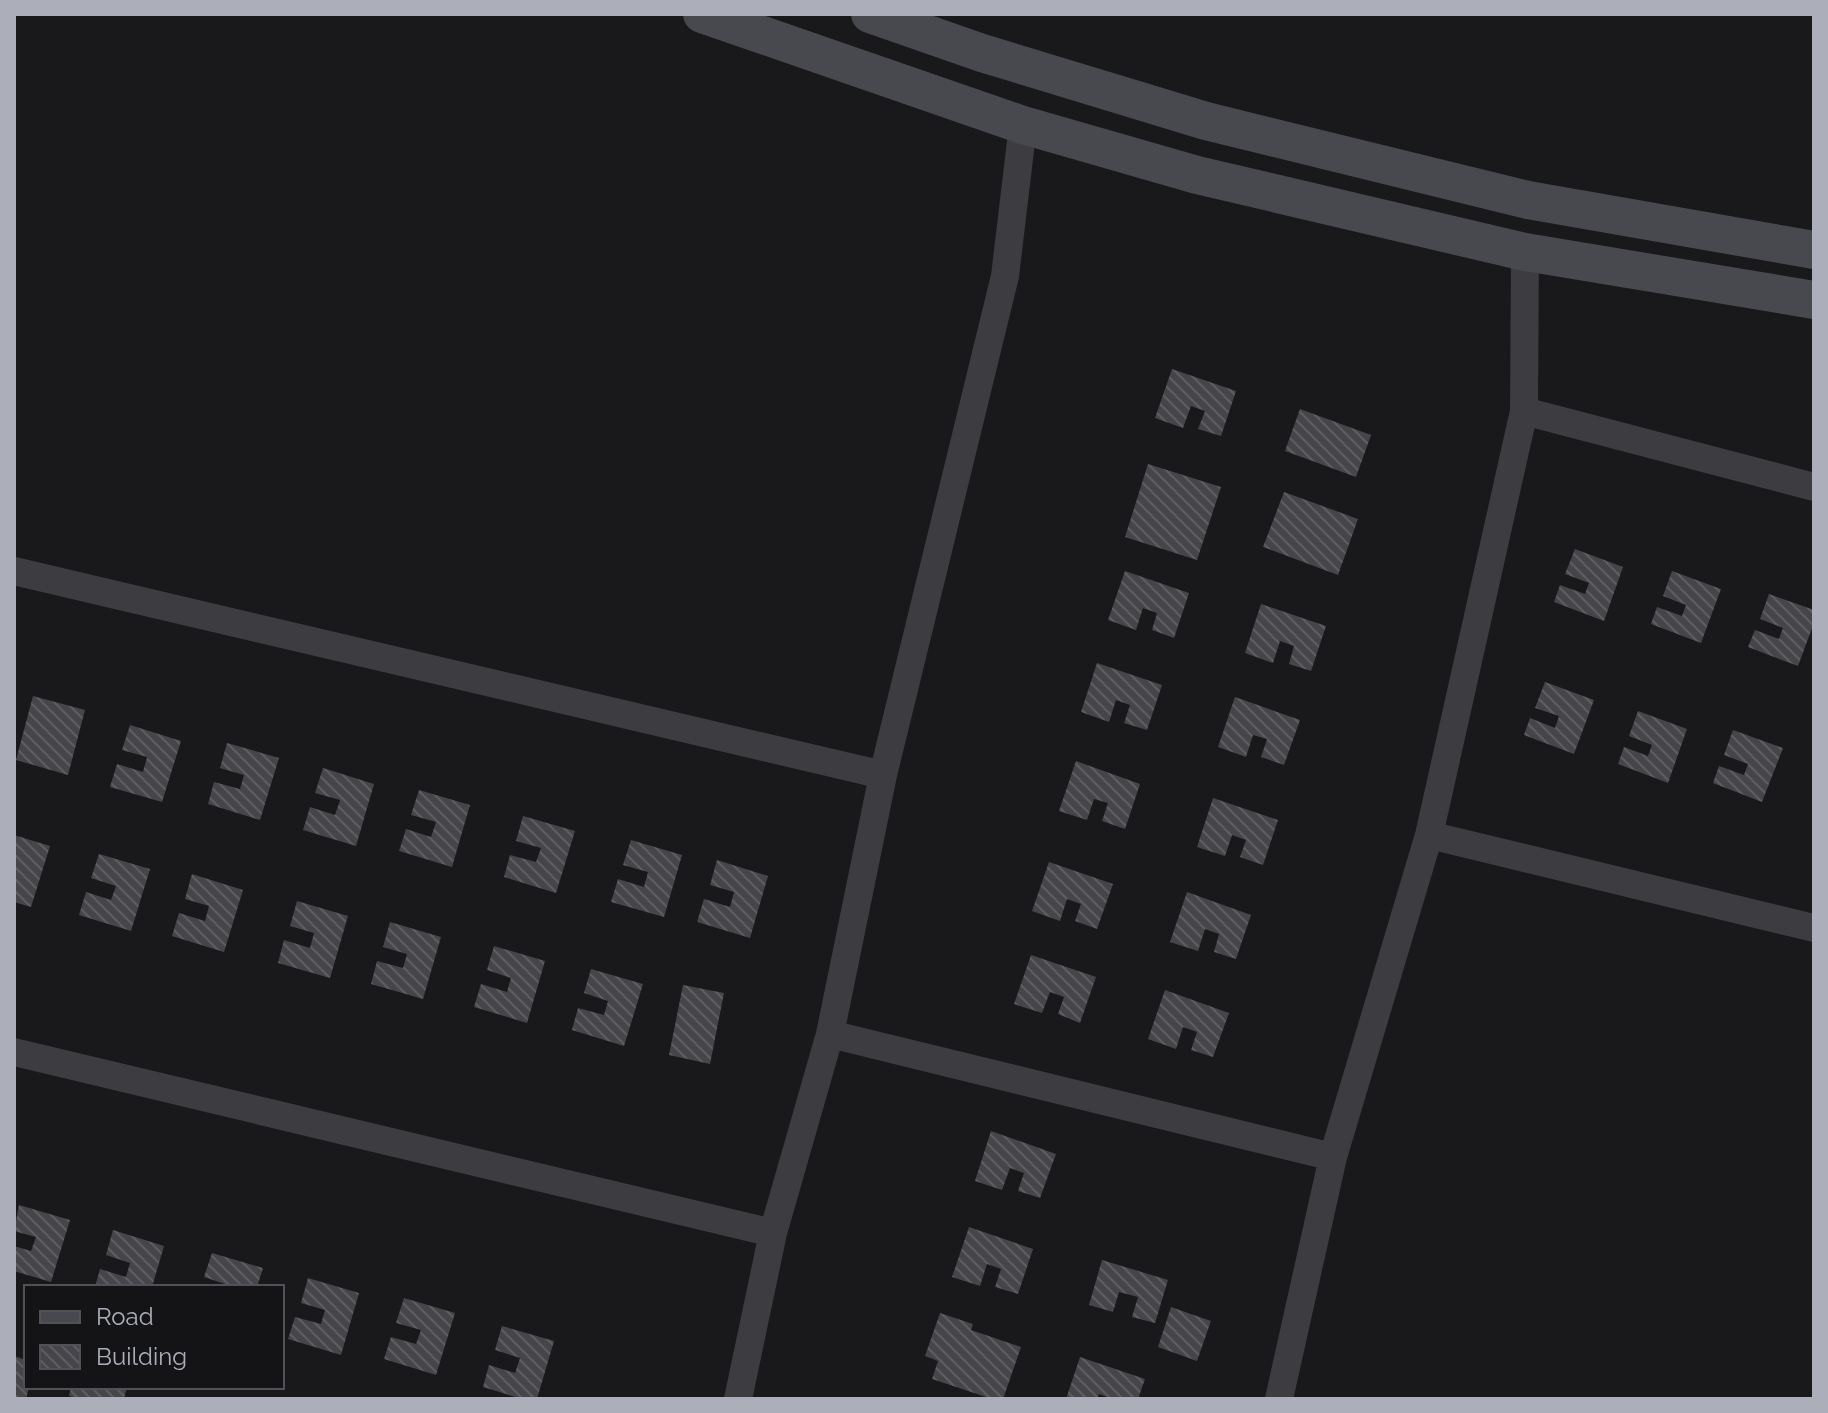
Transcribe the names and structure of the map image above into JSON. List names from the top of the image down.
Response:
{
  "legend": ["Road", "Building"]
}
